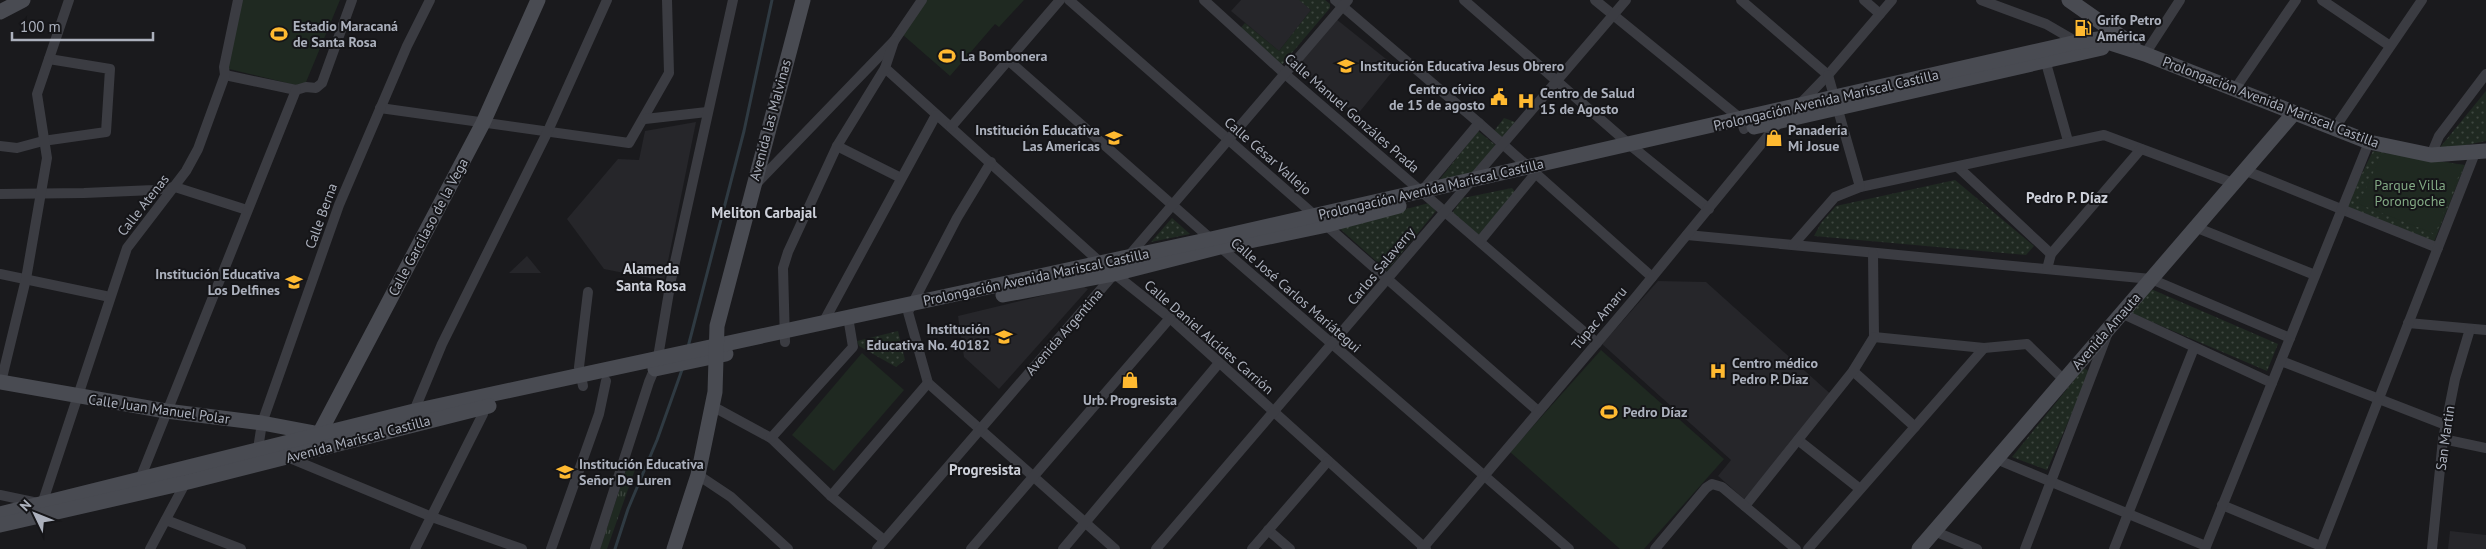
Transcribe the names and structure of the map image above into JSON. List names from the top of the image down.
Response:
{
  "streets": {
    "main road": [
      "Prolongación Avenida Mariscal Castilla",
      "Avenida las Malvinas",
      "Calle Garcilaso de la Vega",
      "Avenida Amauta",
      "Calle Juan Manuel Polar",
      "Avenida Mariscal Castilla"
    ],
    "street": [
      "Calle Manuel Gonzáles Prada",
      "Calle César Vallejo",
      "Calle Atenas",
      "Calle Berna",
      "Carlos Salaverry",
      "Calle José Carlos Mariátegui",
      "Túpac Amaru",
      "Avenida Argentina",
      "Calle Daniel Alcides Carrión",
      "San Martin"
    ]
  },
  "crossings": [
    ["Prolongación Avenida Mariscal Castilla", "Calle Manuel Gonzáles Prada"],
    ["Prolongación Avenida Mariscal Castilla", "Avenida las Malvinas"],
    ["Prolongación Avenida Mariscal Castilla", "Calle César Vallejo"],
    ["Prolongación Avenida Mariscal Castilla", "Carlos Salaverry"],
    ["Prolongación Avenida Mariscal Castilla", "Calle José Carlos Mariátegui"],
    ["Prolongación Avenida Mariscal Castilla", "Túpac Amaru"],
    ["Prolongación Avenida Mariscal Castilla", "Avenida Amauta"],
    ["Prolongación Avenida Mariscal Castilla", "Avenida Argentina"],
    ["Prolongación Avenida Mariscal Castilla", "Calle Daniel Alcides Carrión"],
    ["Prolongación Avenida Mariscal Castilla", "Avenida Mariscal Castilla"],
    ["Calle Manuel Gonzáles Prada", "Carlos Salaverry"],
    ["Calle Manuel Gonzáles Prada", "Túpac Amaru"],
    ["Calle Manuel Gonzáles Prada", "Avenida Argentina"],
    ["Avenida las Malvinas", "Avenida Mariscal Castilla"],
    ["Calle César Vallejo", "Carlos Salaverry"],
    ["Calle César Vallejo", "Túpac Amaru"],
    ["Calle César Vallejo", "Avenida Argentina"],
    ["Calle Atenas", "Calle Juan Manuel Polar"],
    ["Calle Atenas", "Avenida Mariscal Castilla"],
    ["Calle Berna", "Calle Juan Manuel Polar"],
    ["Calle Berna", "Avenida Mariscal Castilla"],
    ["Calle Garcilaso de la Vega", "Calle Juan Manuel Polar"],
    ["Calle Garcilaso de la Vega", "Avenida Mariscal Castilla"],
    ["Carlos Salaverry", "Calle José Carlos Mariátegui"],
    ["Carlos Salaverry", "Calle Daniel Alcides Carrión"],
    ["Calle José Carlos Mariátegui", "Túpac Amaru"],
    ["Calle José Carlos Mariátegui", "Avenida Argentina"],
    ["Túpac Amaru", "Calle Daniel Alcides Carrión"],
    ["Avenida Argentina", "Calle Daniel Alcides Carrión"],
    ["Calle Juan Manuel Polar", "Avenida Mariscal Castilla"]
  ],
  "districts": [
    "Pedro P. Díaz",
    "Meliton Carbajal",
    "Alameda Santa Rosa",
    "Progresista"
  ],
  "parks": ["Parque Villa Porongoche"],
  "places": {
    "fuel station": ["Grifo Petro América"],
    "sports": ["Estadio Maracaná de Santa Rosa", "La Bombonera", "Pedro Díaz"],
    "school or university": [
      "Institución Educativa Jesus Obrero",
      "Institución Educativa Las Americas",
      "Institución Educativa Los Delfines",
      "Institución Educativa No. 40182",
      "Institución Educativa Señor De Luren"
    ],
    "public building": ["Centro cívico de 15 de agosto"],
    "hospital": ["Centro de Salud 15 de Agosto", "Centro médico Pedro P. Díaz"],
    "shop": ["Panadería Mi Josue", "Urb. Progresista"]
  },
  "scale_bar": "100 m",
  "north": "top left"
}
